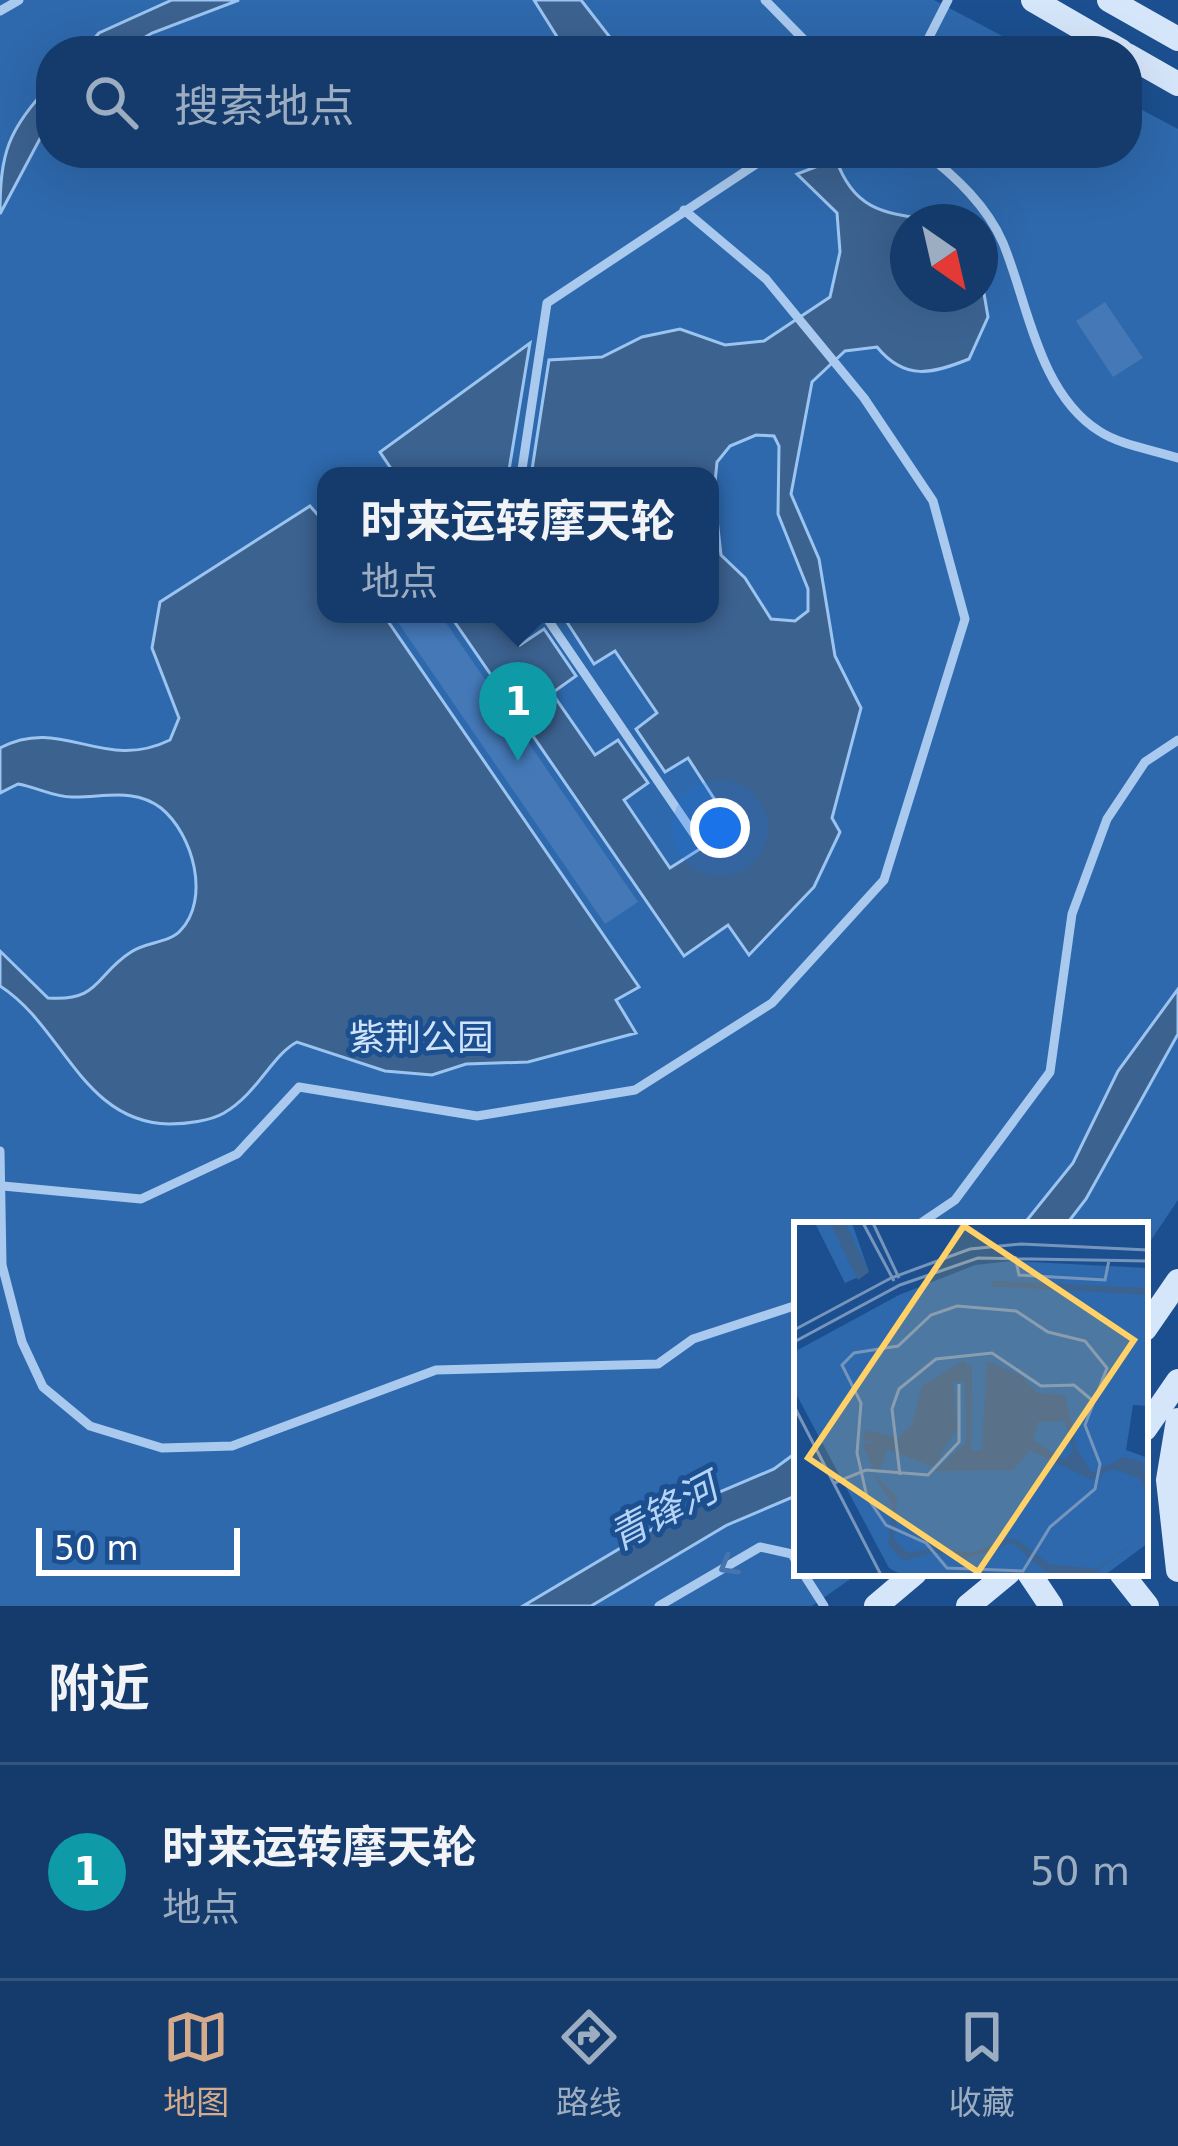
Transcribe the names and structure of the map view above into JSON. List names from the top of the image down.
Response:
{
  "water": ["青锋河"],
  "parks": ["紫荆公园"],
  "scale_bar": "50 m",
  "north": "bottom right",
  "page": {
    "search": "搜索地点",
    "popup": ["时来运转摩天轮", "地点"],
    "pins": "1",
    "scale": "50 m",
    "heading": "附近",
    "list": [
      {
        "mark": "1",
        "name": "时来运转摩天轮",
        "note": "地点",
        "value": "50 m"
      }
    ],
    "nav": ["地图", "路线", "收藏"]
  }
}
